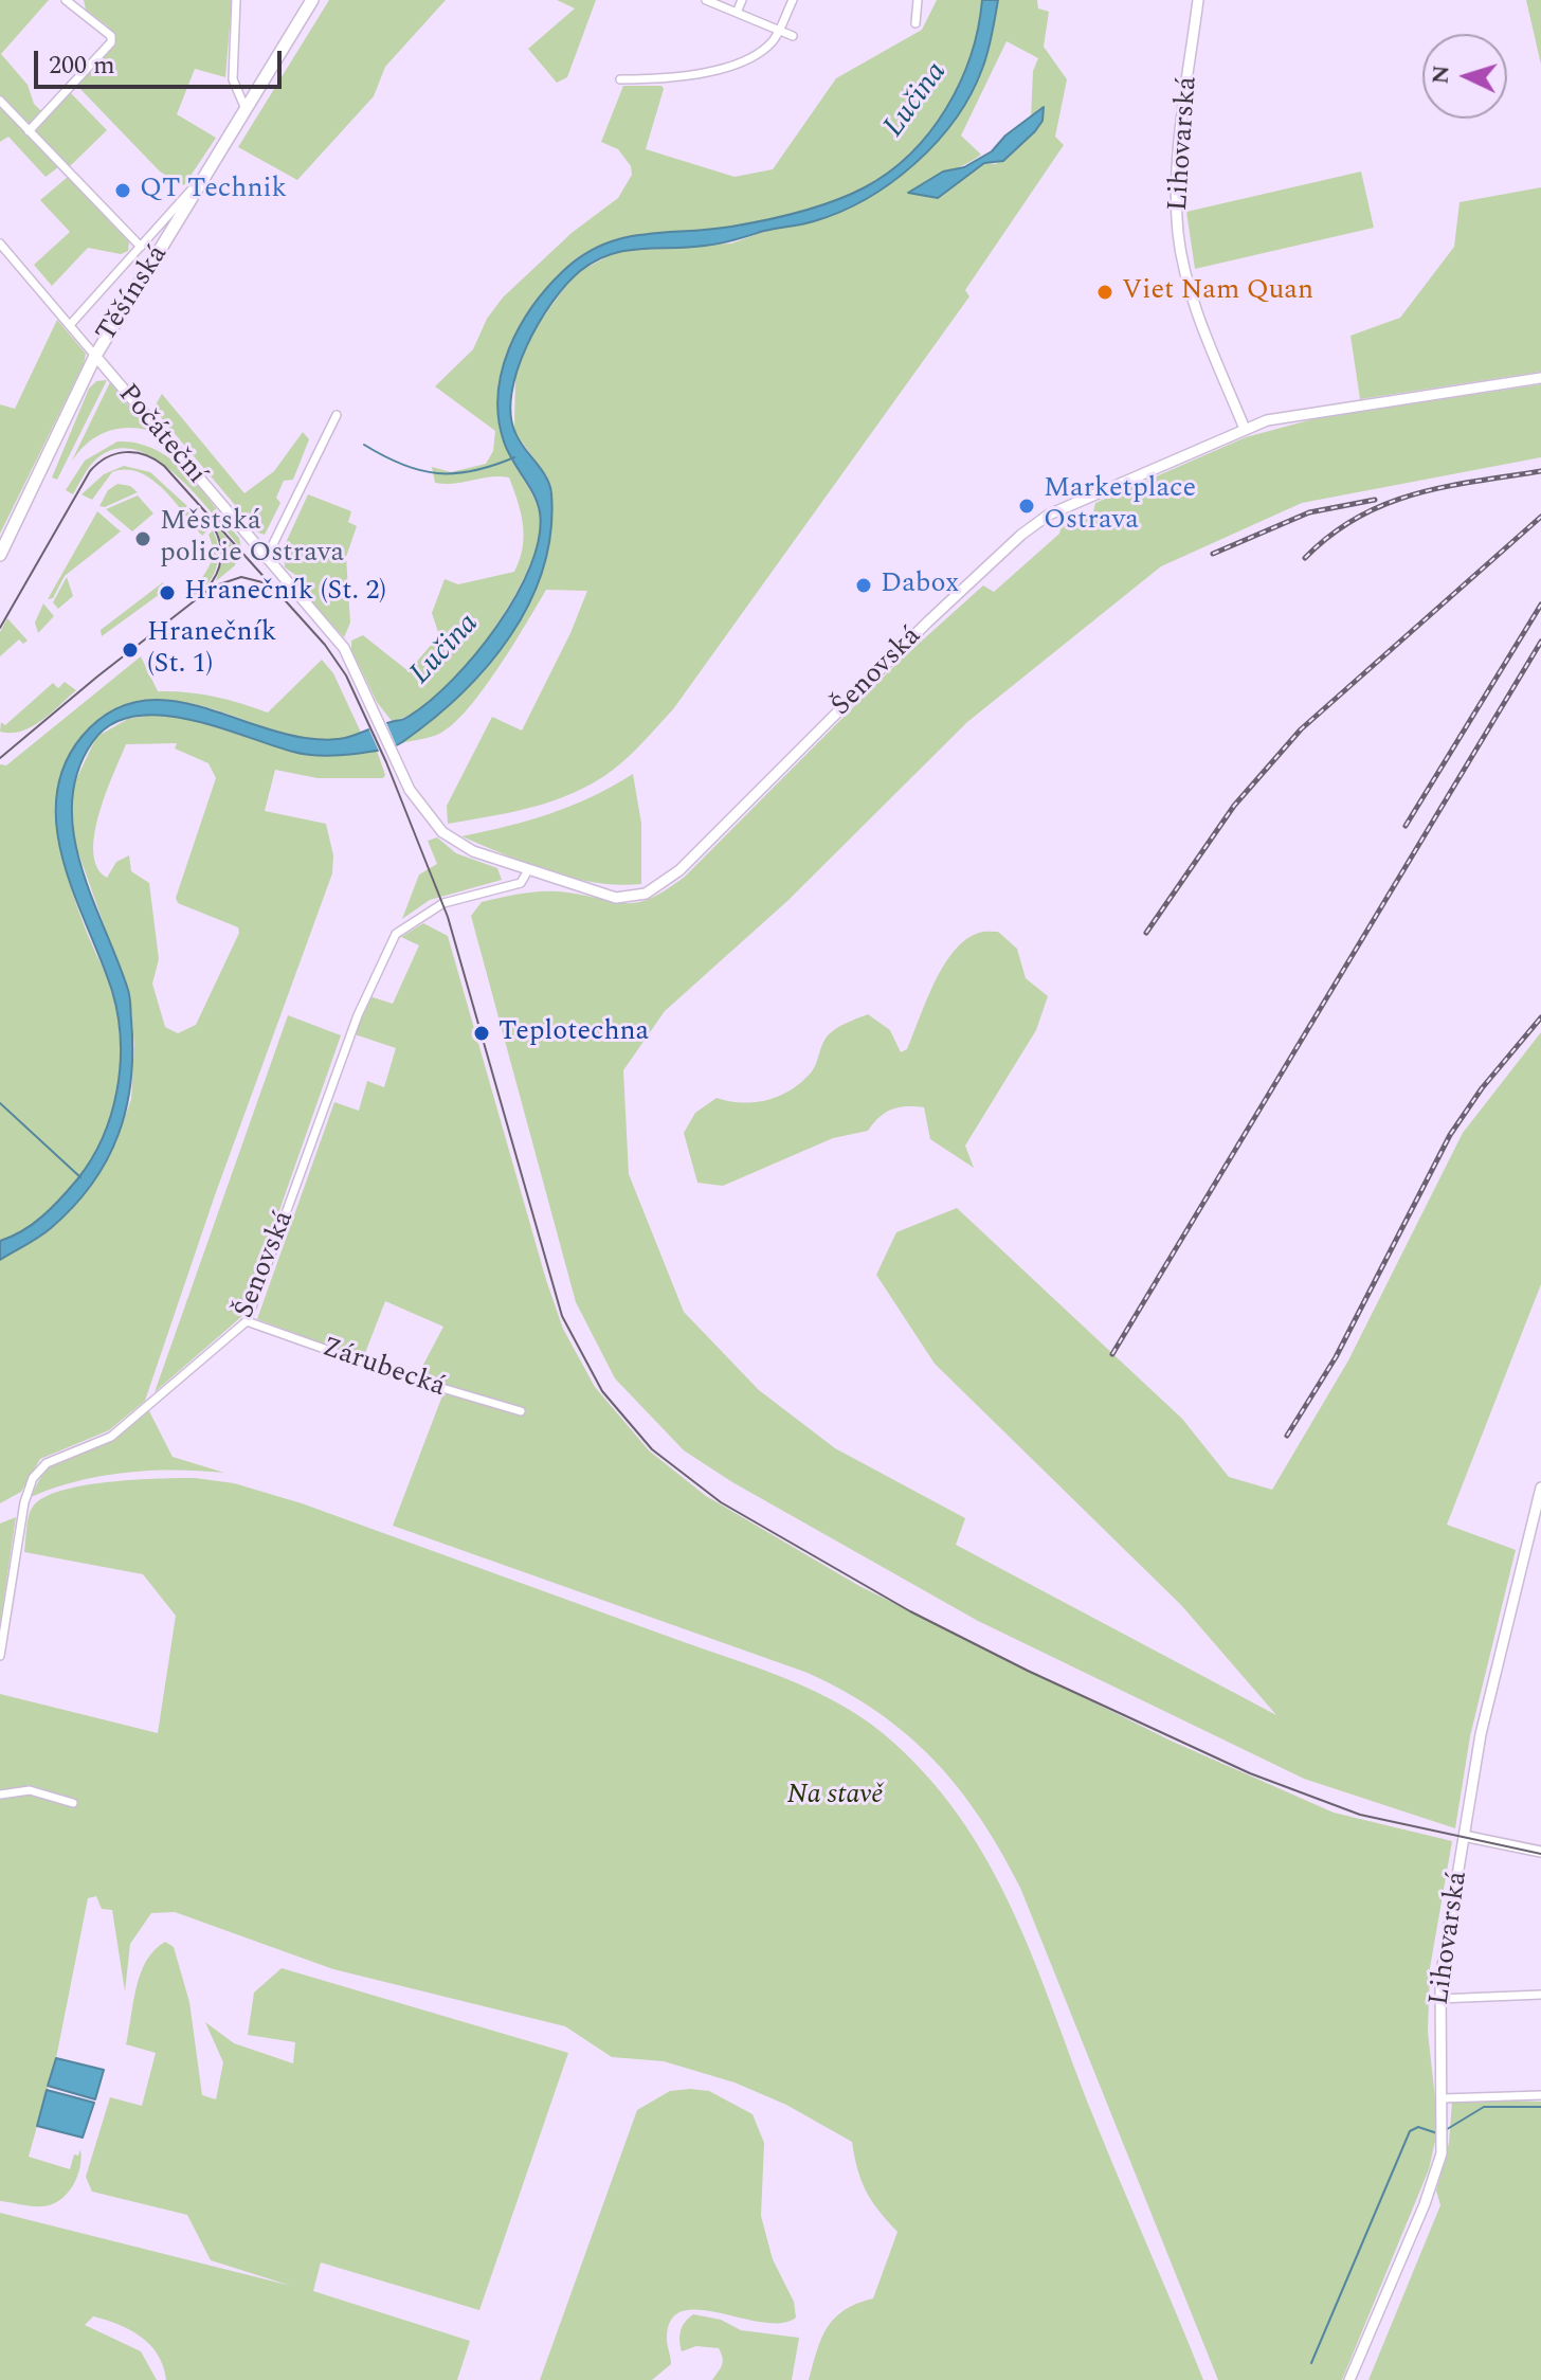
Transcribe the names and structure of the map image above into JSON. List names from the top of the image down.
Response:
{
  "streets": {
    "main road": ["Těšínská"],
    "street": [
      "Lihovarská",
      "Počáteční",
      "Šenovská",
      "Zárubecká"
    ]
  },
  "crossings": [
    ["Lihovarská", "Šenovská"],
    ["Těšínská", "Počáteční"],
    ["Počáteční", "Šenovská"],
    ["Šenovská", "Zárubecká"]
  ],
  "water": ["Lučina"],
  "parks": ["Na stavě"],
  "places": [
    "QT Technik",
    "Viet Nam Quan",
    "Marketplace Ostrava",
    "Městská policie Ostrava",
    "Dabox",
    "Hranečník (St. 2)",
    "Hranečník (St. 1)",
    "Teplotechna"
  ],
  "scale_bar": "200 m",
  "north": "left"
}
